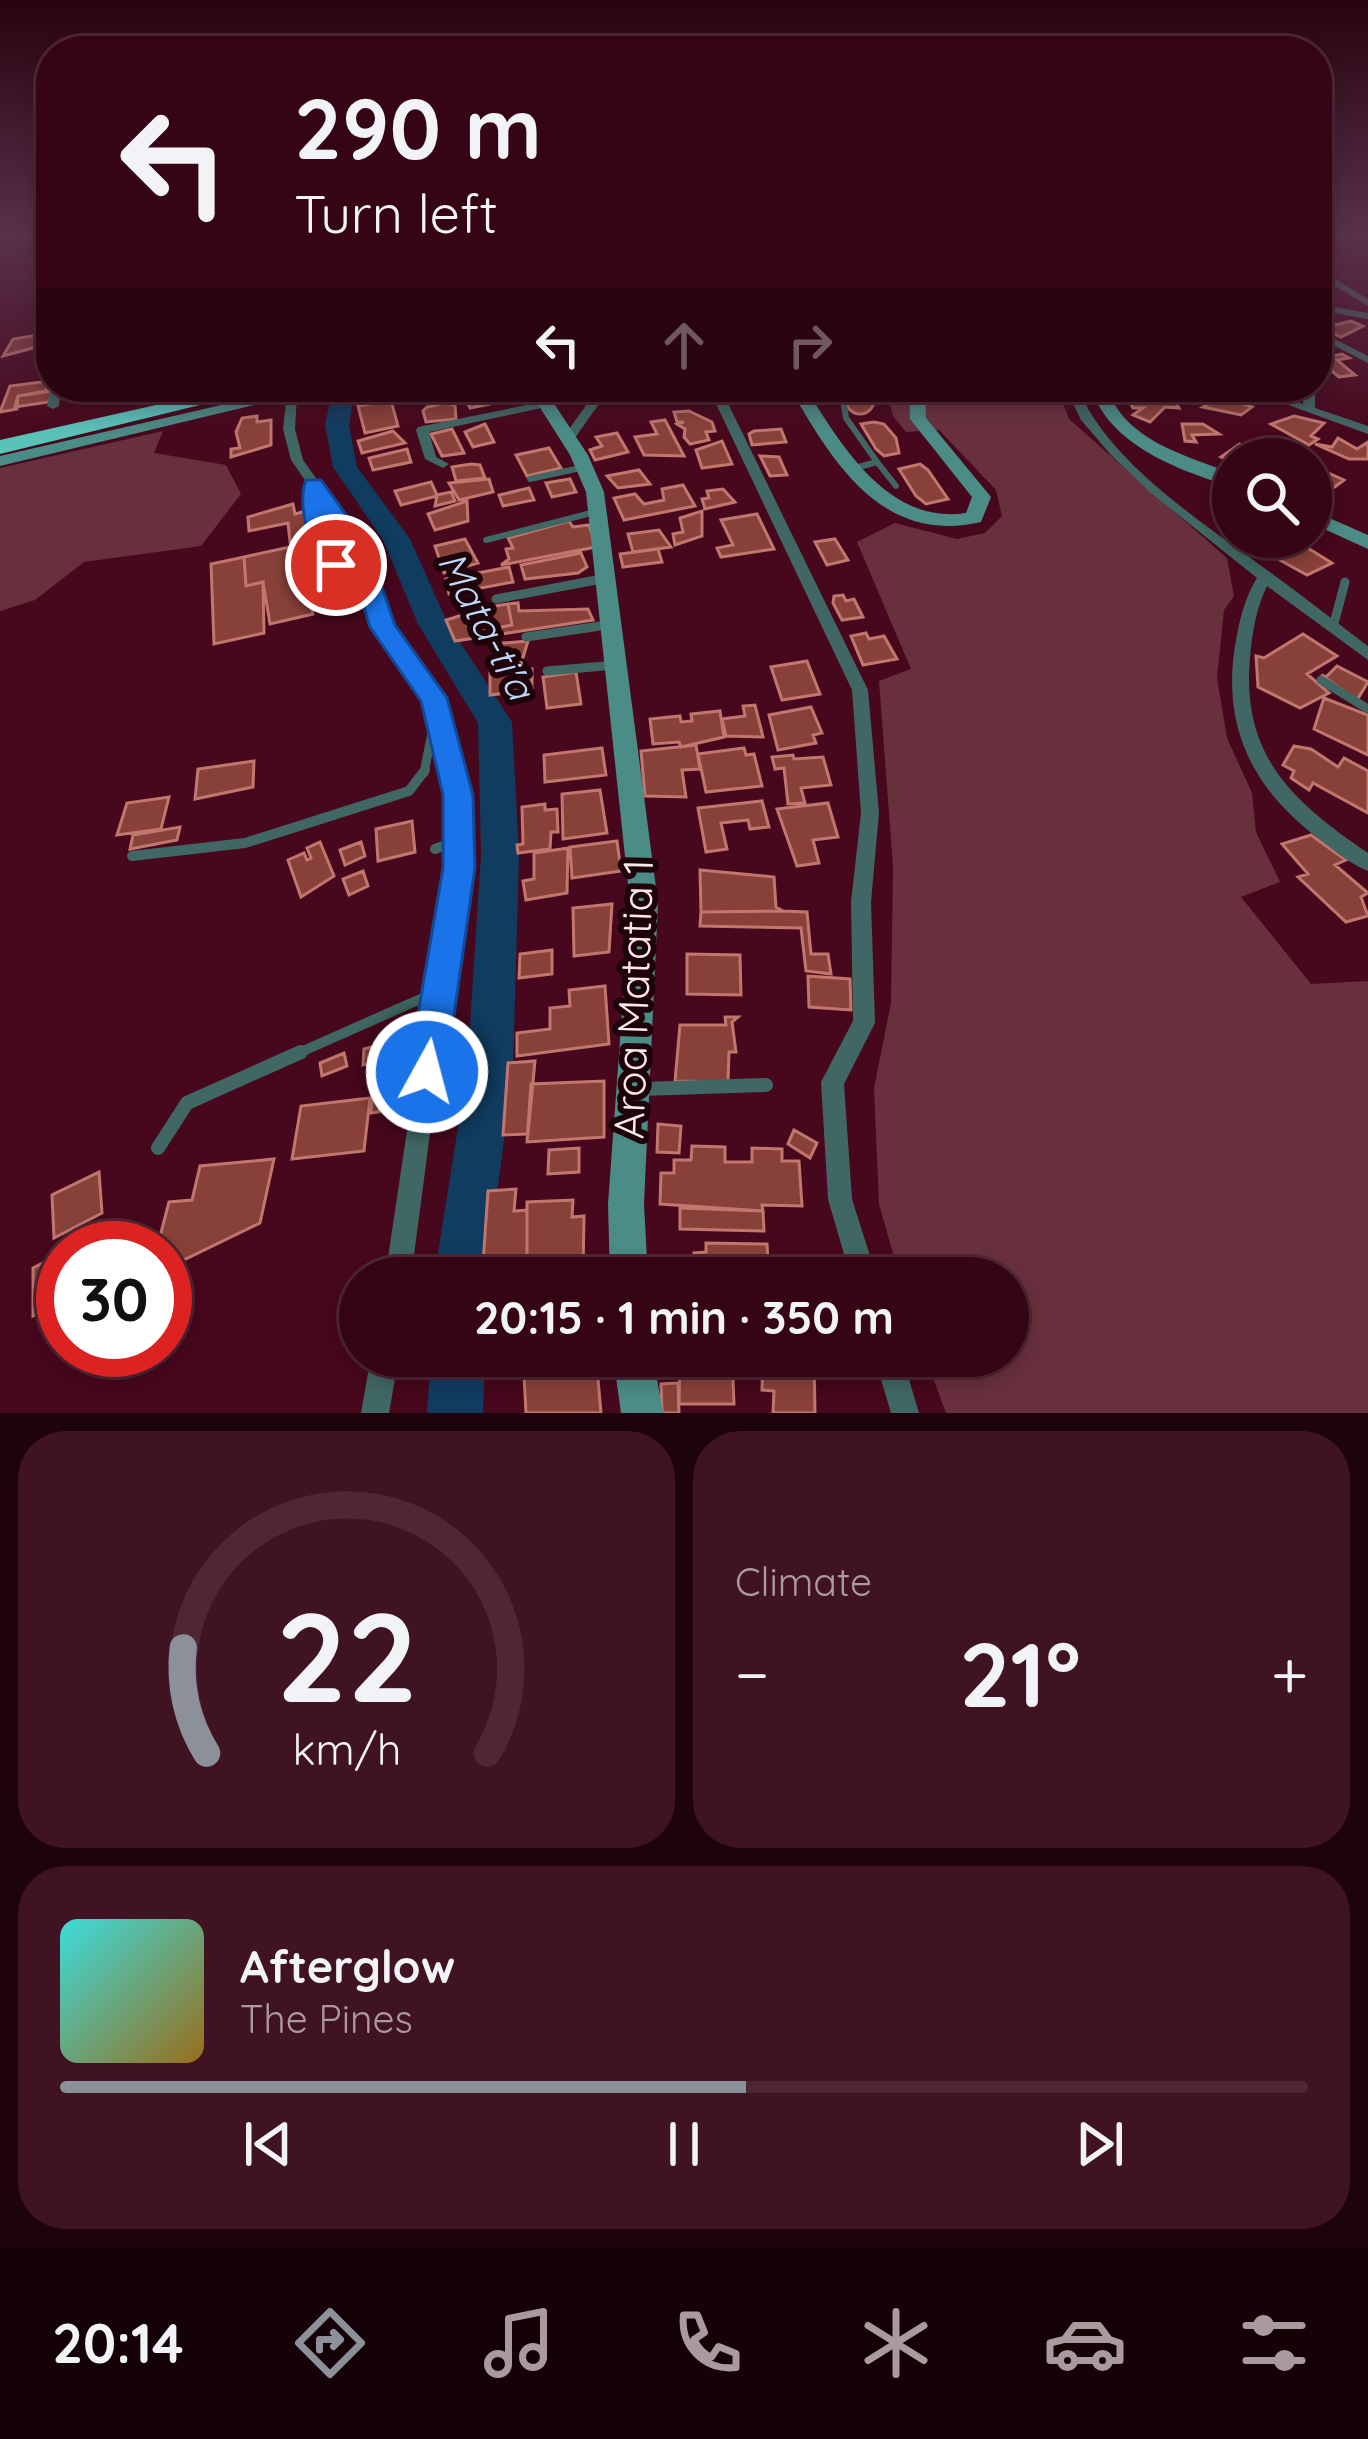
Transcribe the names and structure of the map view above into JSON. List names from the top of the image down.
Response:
{
  "streets": {
    "main road": ["Aroa Matatia 1"]
  },
  "water": ["Mata-ti'a"],
  "page": {
    "turn": ["290 m", "Turn left"],
    "limit": "30",
    "trip": "20:15 · 1 min · 350 m",
    "tile": "Climate",
    "heat": ["−", "21°", "+"],
    "song": ["Afterglow", "The Pines"],
    "tabs": "20:14",
    "gauge": ["22", "km/h"]
  }
}
